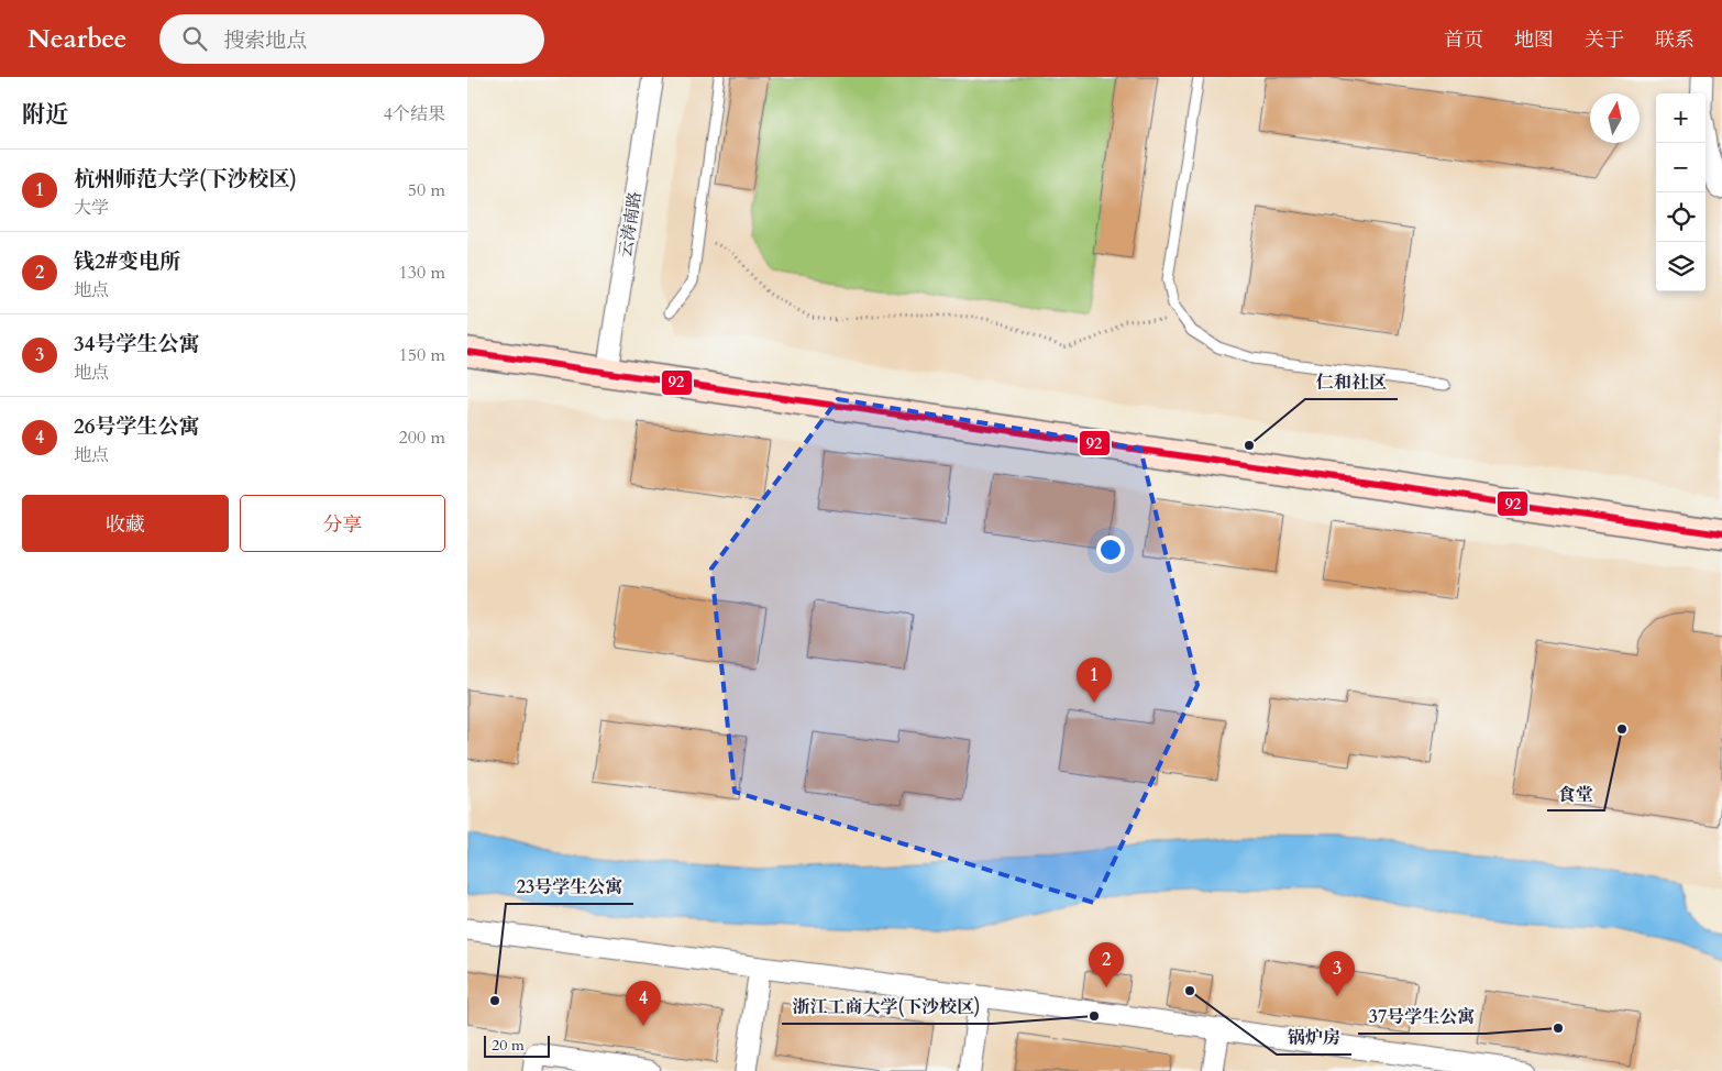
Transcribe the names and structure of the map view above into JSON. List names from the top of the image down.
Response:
{
  "streets": {
    "street": ["云涛南路"]
  },
  "places": [
    "仁和社区",
    "食堂",
    "锅炉房",
    "23号学生公寓",
    "浙江工商大学(下沙校区)",
    "37号学生公寓"
  ],
  "lines": ["transit line 92"],
  "scale_bar": "20 m",
  "north": "top",
  "page": {
    "header": "Nearbee",
    "search": "搜索地点",
    "nav": [
      "首页",
      "地图",
      "关于",
      "联系"
    ],
    "heading": ["附近", "4个结果"],
    "map_buttons": ["+", "−"],
    "list": [
      {
        "mark": "1",
        "name": "杭州师范大学(下沙校区)",
        "note": "大学",
        "value": "50 m"
      },
      {
        "mark": "2",
        "name": "钱2#变电所",
        "note": "地点",
        "value": "130 m"
      },
      {
        "mark": "3",
        "name": "34号学生公寓",
        "note": "地点",
        "value": "150 m"
      },
      {
        "mark": "4",
        "name": "26号学生公寓",
        "note": "地点",
        "value": "200 m"
      }
    ],
    "buttons": ["收藏", "分享"],
    "pins": [
      "1",
      "2",
      "3",
      "4"
    ],
    "scale": "20 m"
  }
}
